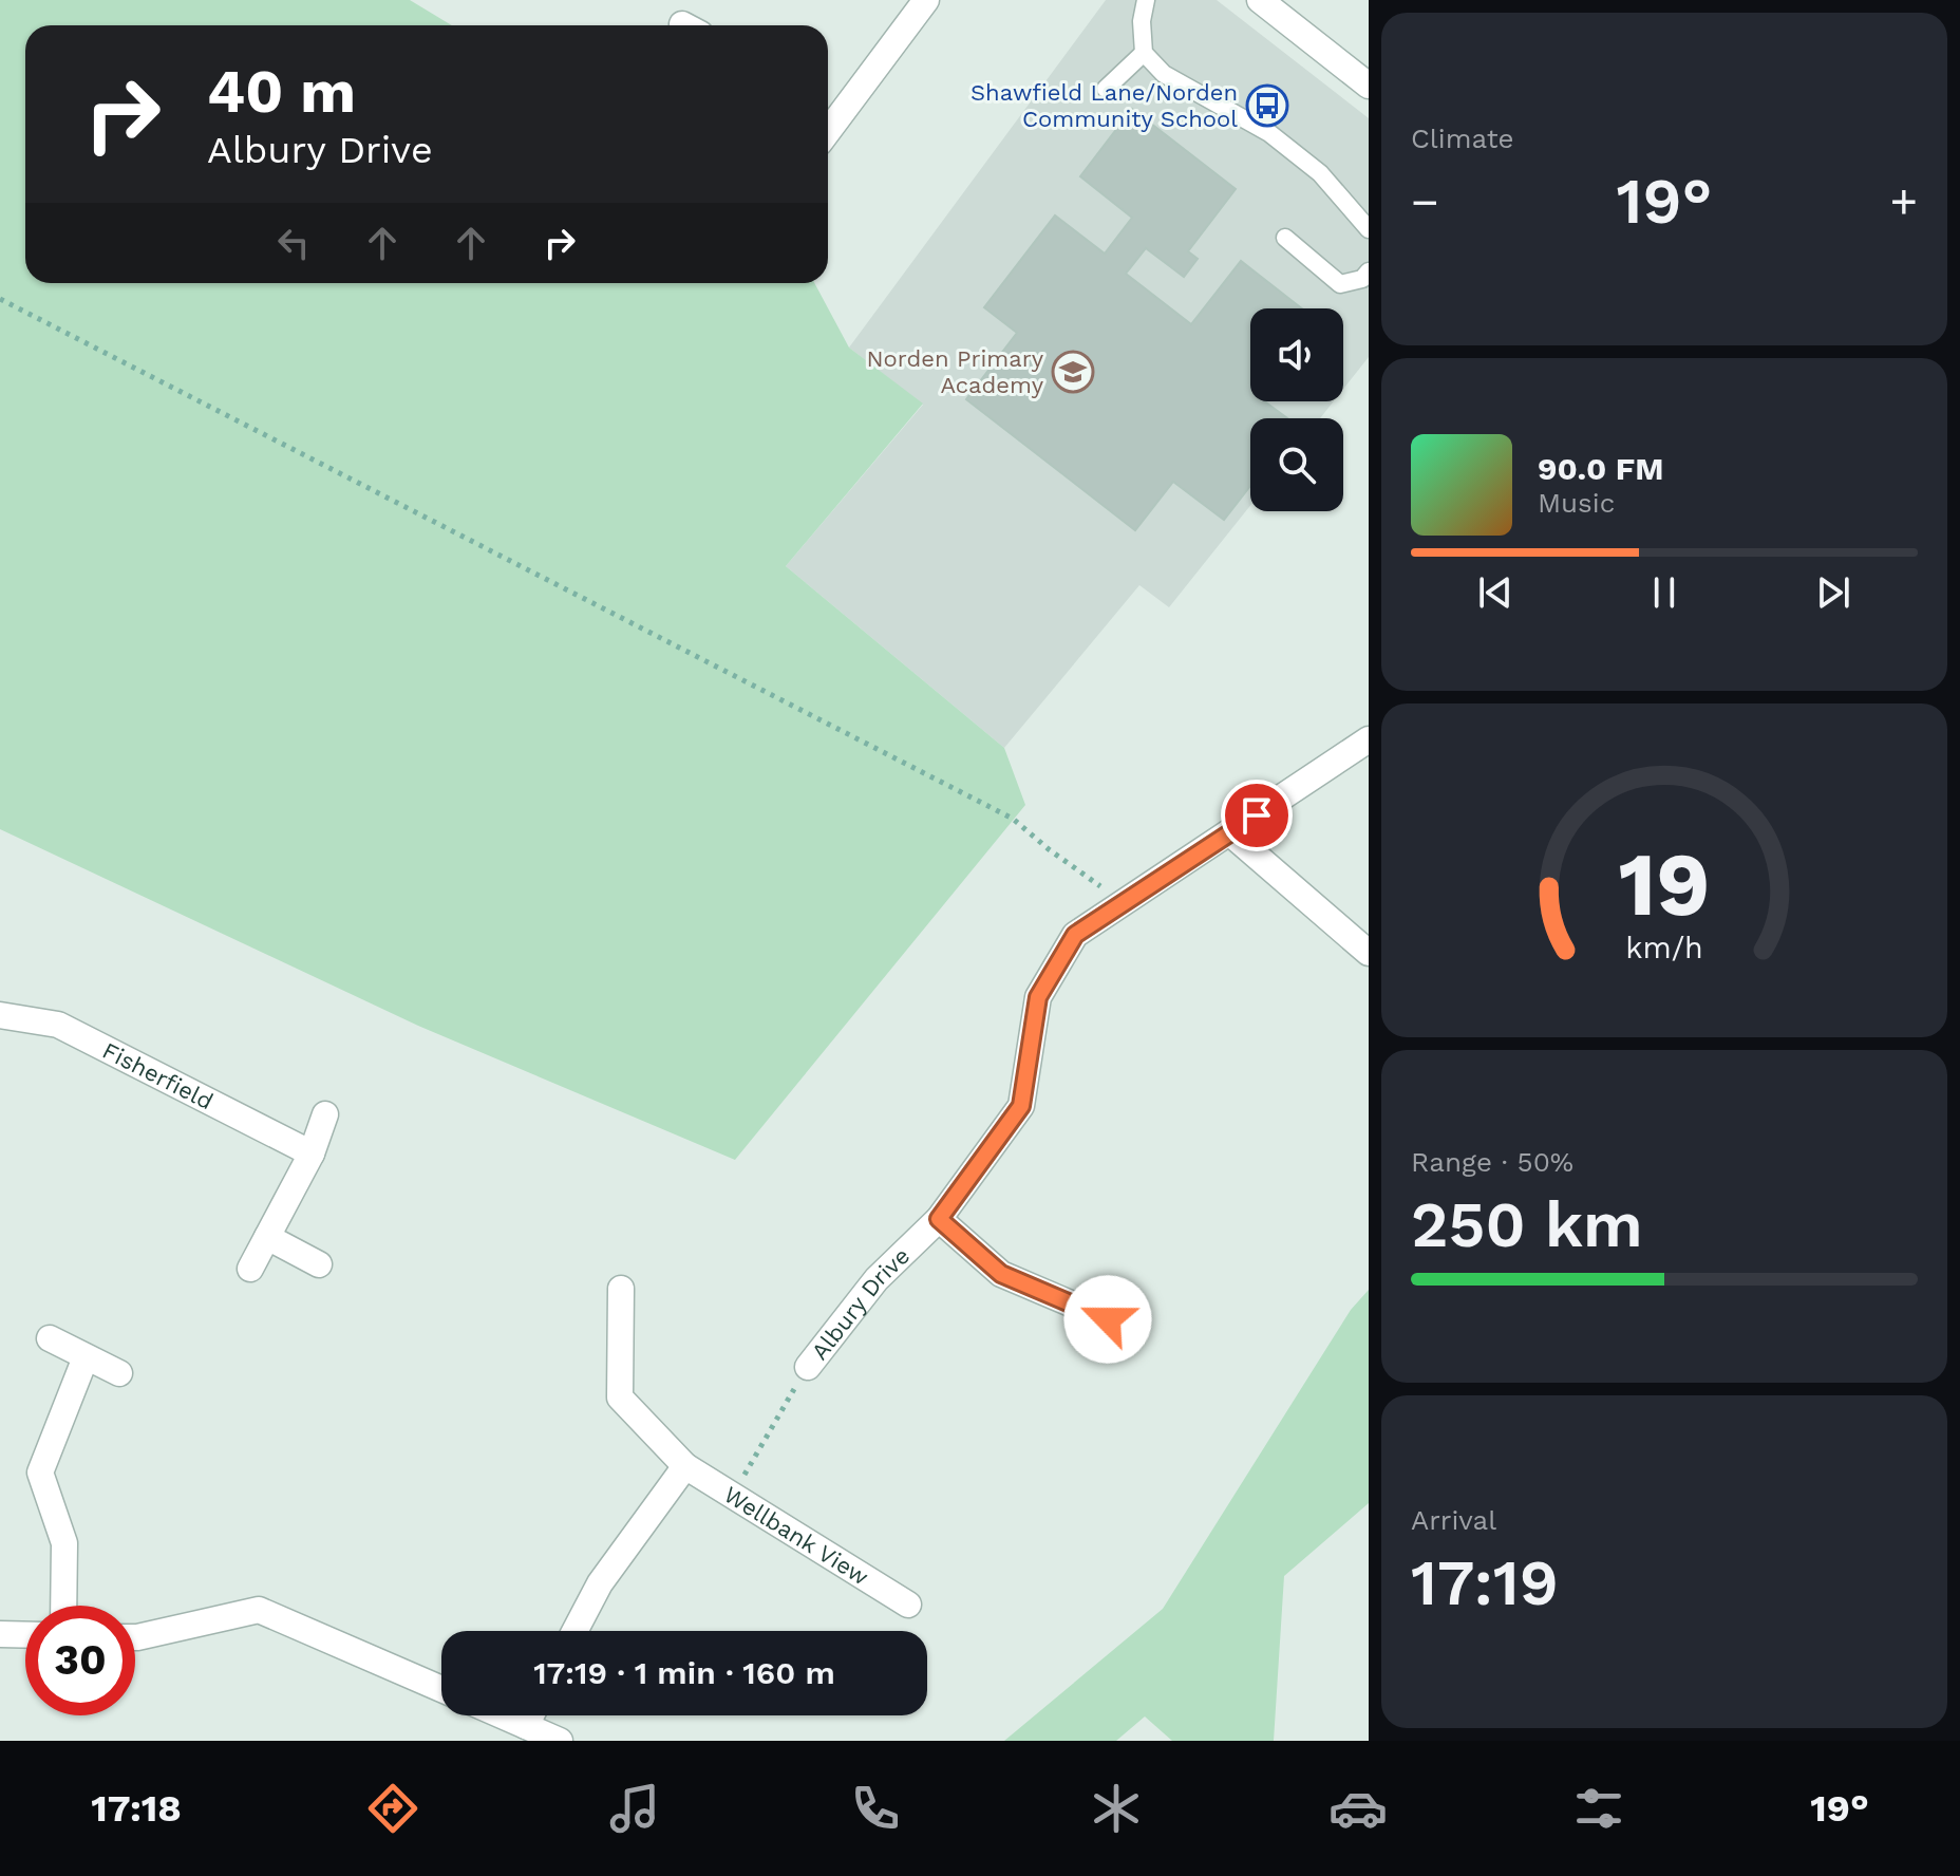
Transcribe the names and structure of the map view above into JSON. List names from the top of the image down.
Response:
{
  "streets": {
    "street": ["Fisherfield", "Albury Drive", "Wellbank View"]
  },
  "places": {
    "bus stop": ["Shawfield Lane/Norden Community School"],
    "school or university": ["Norden Primary Academy"]
  },
  "page": {
    "tile": [
      "Climate",
      ["Range · 50%", "250 km"],
      ["Arrival", "17:19"]
    ],
    "turn": ["40 m", "Albury Drive"],
    "heat": ["−", "19°", "+"],
    "song": ["90.0 FM", "Music"],
    "limit": "30",
    "trip": "17:19 · 1 min · 160 m",
    "tabs": ["17:18", "19°"],
    "gauge": ["19", "km/h"]
  }
}
